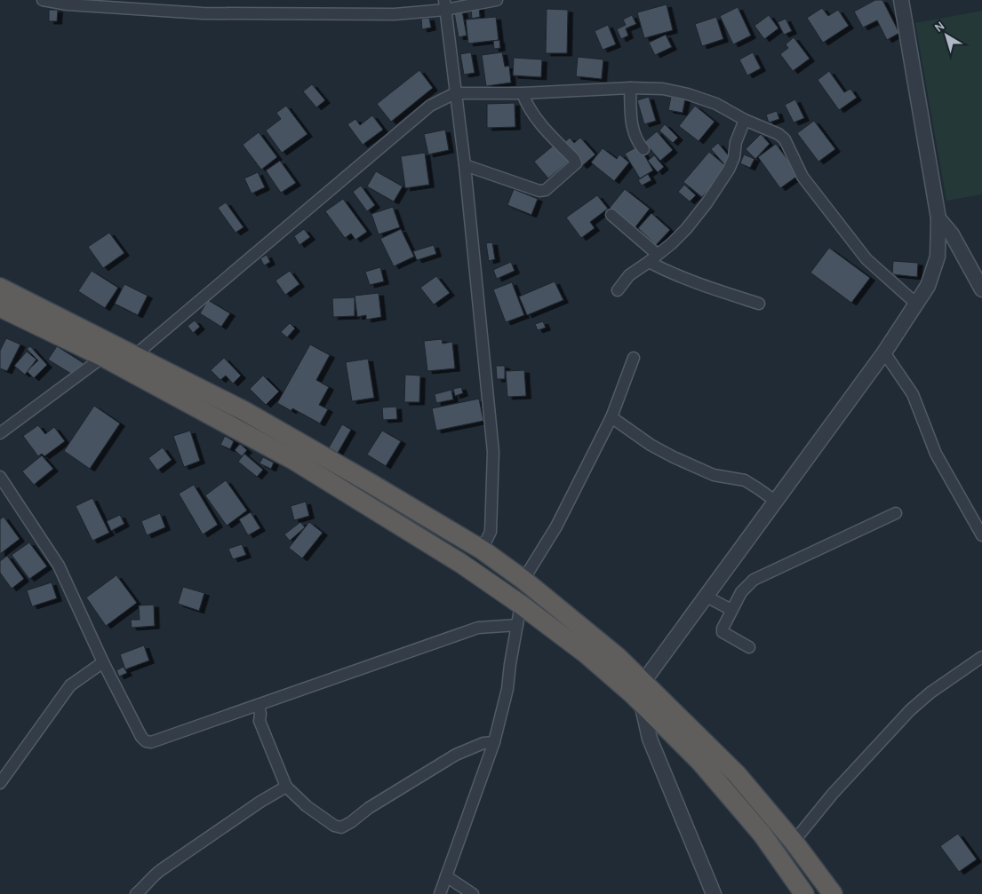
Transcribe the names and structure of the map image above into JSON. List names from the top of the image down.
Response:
{
  "north": "top left"
}
